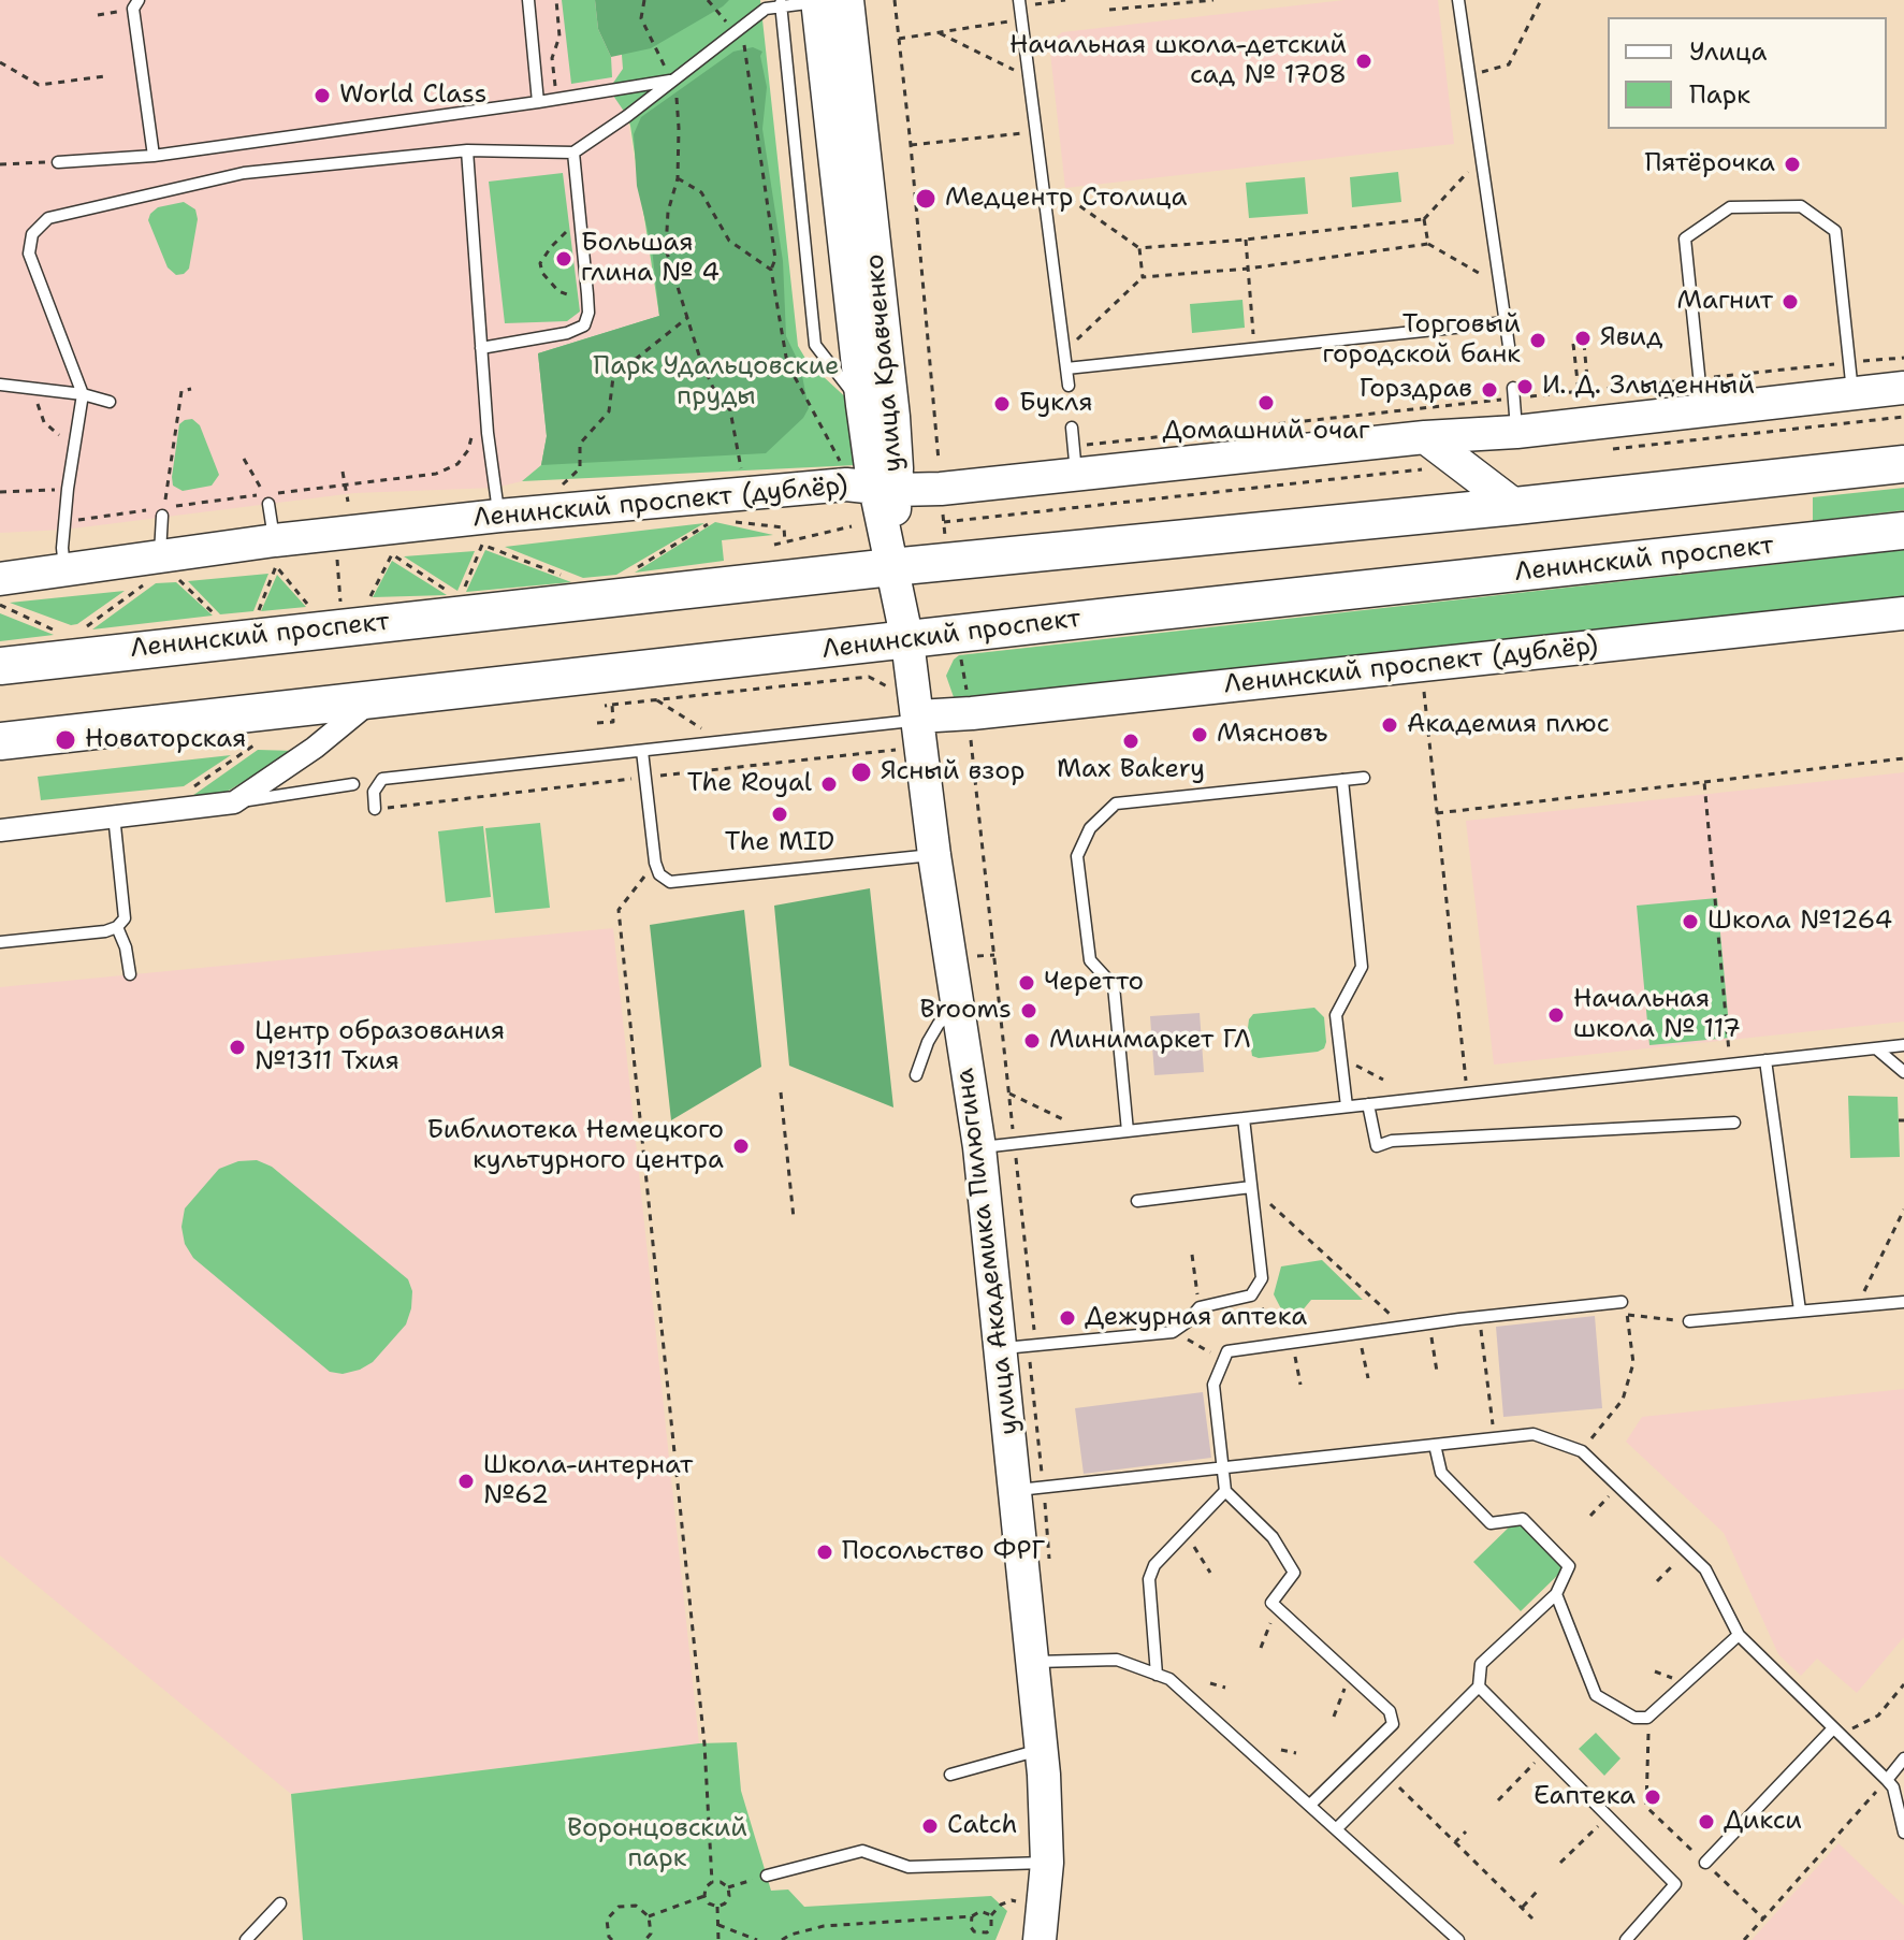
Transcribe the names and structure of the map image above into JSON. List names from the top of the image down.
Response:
{
  "streets": {
    "main road": ["Ленинский проспект"],
    "street": ["улица Кравченко", "Ленинский проспект (дублёр)", "улица Академика Пилюгина"]
  },
  "crossings": [
    ["улица Кравченко", "Ленинский проспект (дублёр)"],
    ["улица Кравченко", "Ленинский проспект"],
    ["улица Кравченко", "улица Академика Пилюгина"],
    ["Ленинский проспект (дублёр)", "улица Академика Пилюгина"],
    ["Ленинский проспект", "улица Академика Пилюгина"]
  ],
  "parks": ["Парк Удальцовские пруды", "Воронцовский парк"],
  "places": [
    "Начальная школа-детский сад № 1708",
    "World Class",
    "Пятёрочка",
    "Медцентр Столица",
    "Большая глина № 4",
    "Магнит",
    "Явид",
    "Торговый городской банк",
    "И. Д. Злыденный",
    "Горздрав",
    "Домашний очаг",
    "Букля",
    "Академия плюс",
    "Мясновъ",
    "Новаторская",
    "Max Bakery",
    "Ясный взор",
    "The Royal",
    "The MID",
    "Школа №1264",
    "Черетто",
    "Brooms",
    "Начальная школа № 117",
    "Минимаркет ГЛ",
    "Центр образования №1311 Тхия",
    "Библиотека Немецкого культурного центра",
    "Дежурная аптека",
    "Школа-интернат №62",
    "Посольство ФРГ",
    "Еаптека",
    "Дикси",
    "Catch"
  ],
  "legend": ["Улица", "Парк"]
}
